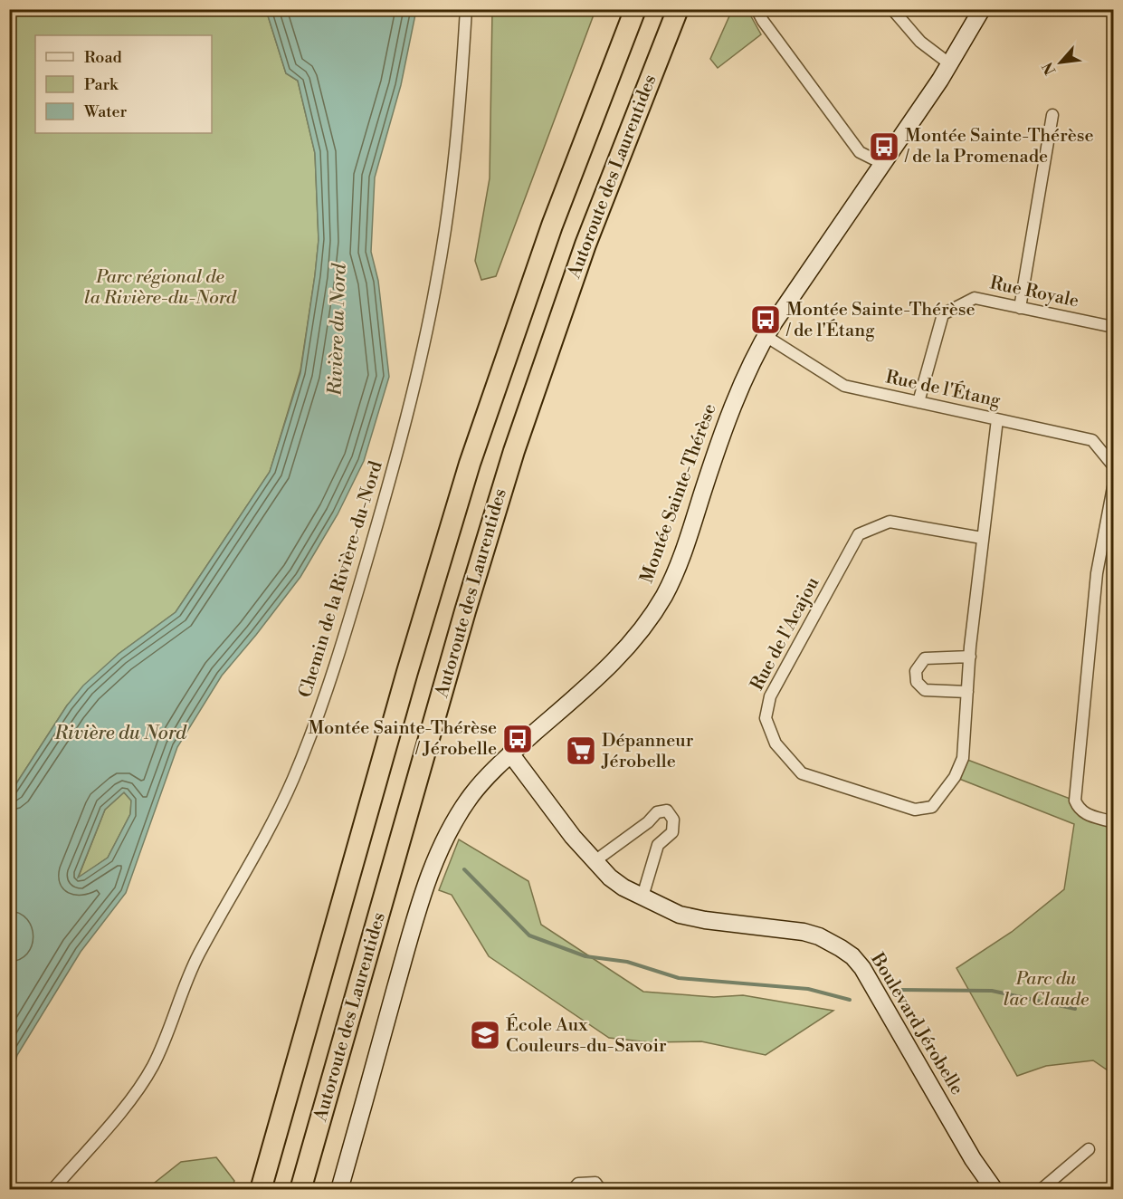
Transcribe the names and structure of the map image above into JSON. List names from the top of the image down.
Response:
{
  "streets": {
    "highway": ["Autoroute des Laurentides"],
    "street": [
      "Rue Royale",
      "Rue de l'Étang",
      "Montée Sainte-Thérèse",
      "Chemin de la Rivière-du-Nord",
      "Rue de l'Acajou",
      "Boulevard Jérobelle"
    ]
  },
  "crossings": [
    ["Rue Royale", "Rue de l'Étang"],
    ["Rue de l'Étang", "Montée Sainte-Thérèse"],
    ["Rue de l'Étang", "Rue de l'Acajou"],
    ["Montée Sainte-Thérèse", "Boulevard Jérobelle"]
  ],
  "water": ["Rivière du Nord"],
  "parks": ["Parc régional de la Rivière-du-Nord", "Parc du lac Claude"],
  "places": {
    "bus stop": ["Montée Sainte-Thérèse / de la Promenade", "Montée Sainte-Thérèse / de l'Étang", "Montée Sainte-Thérèse / Jérobelle"],
    "supermarket": ["Dépanneur Jérobelle"],
    "school or university": ["École Aux Couleurs-du-Savoir"]
  },
  "legend": ["Road", "Park", "Water"],
  "north": "bottom left"
}
